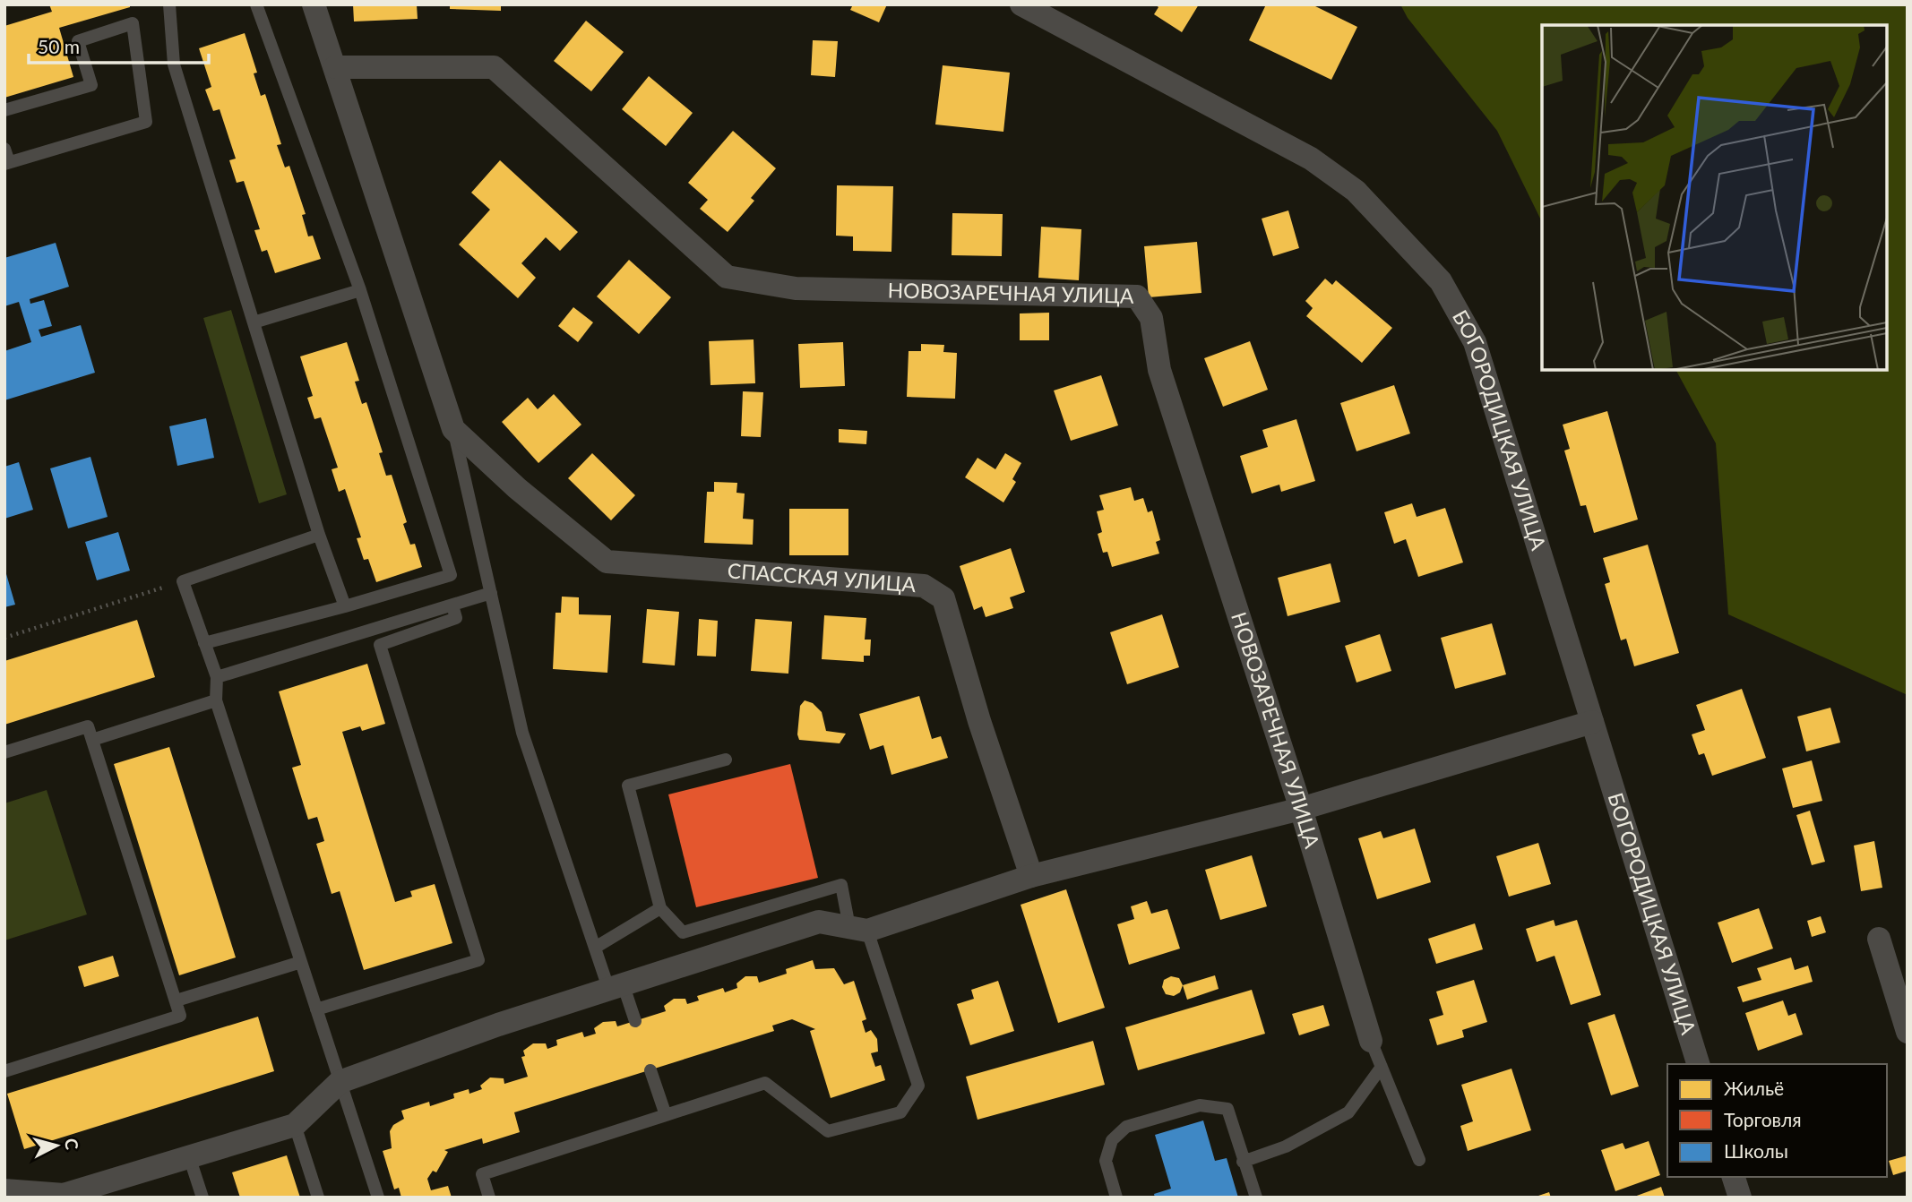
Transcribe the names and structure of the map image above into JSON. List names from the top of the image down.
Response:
{
  "streets": {
    "street": ["НОВОЗАРЕЧНАЯ УЛИЦА", "БОГОРОДИЦКАЯ УЛИЦА", "СПАССКАЯ УЛИЦА"]
  },
  "legend": ["Жильё", "Торговля", "Школы"],
  "scale_bar": "50 m",
  "north": "right"
}
